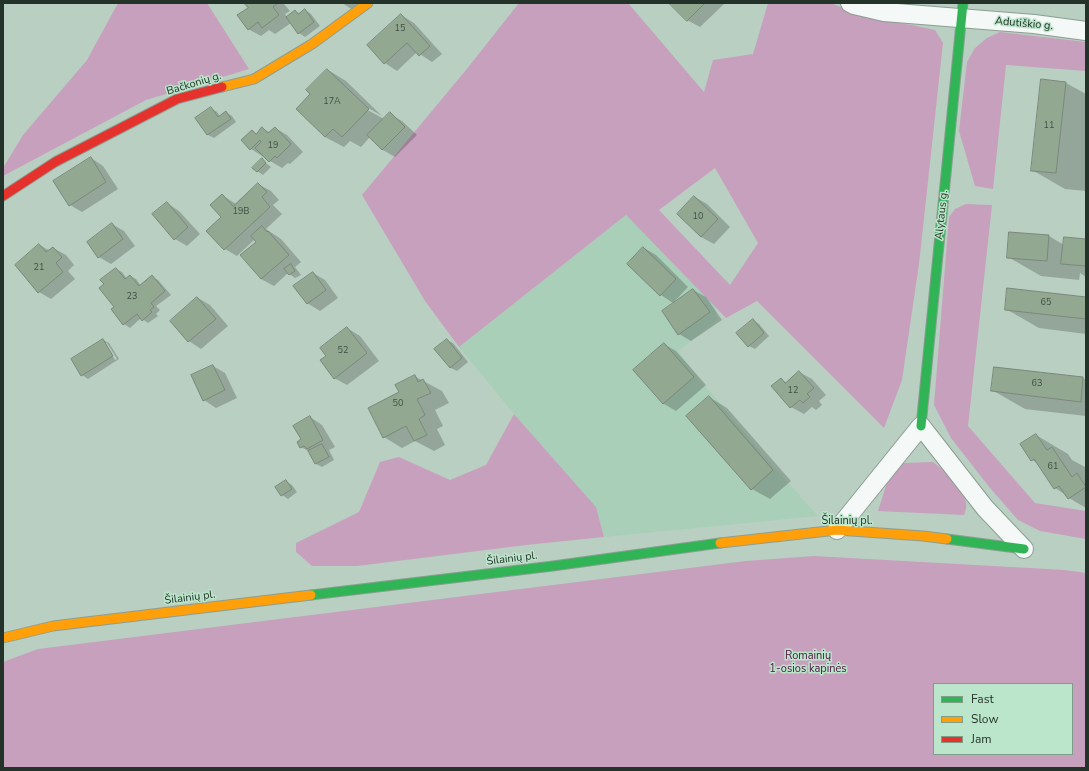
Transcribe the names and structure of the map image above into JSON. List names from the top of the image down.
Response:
{
  "streets": {
    "street": [
      "Adutiškio g.",
      "Bačkonių g.",
      "Alytaus g.",
      "Šilainių pl."
    ]
  },
  "crossings": [
    ["Adutiškio g.", "Alytaus g."]
  ],
  "parks": ["Romainių 1-osios kapinės"],
  "house_numbers": [
    "15",
    "17A",
    "11",
    "19",
    "19B",
    "10",
    "21",
    "23",
    "65",
    "52",
    "63",
    "12",
    "50",
    "61"
  ],
  "legend": ["Fast", "Slow", "Jam"]
}
